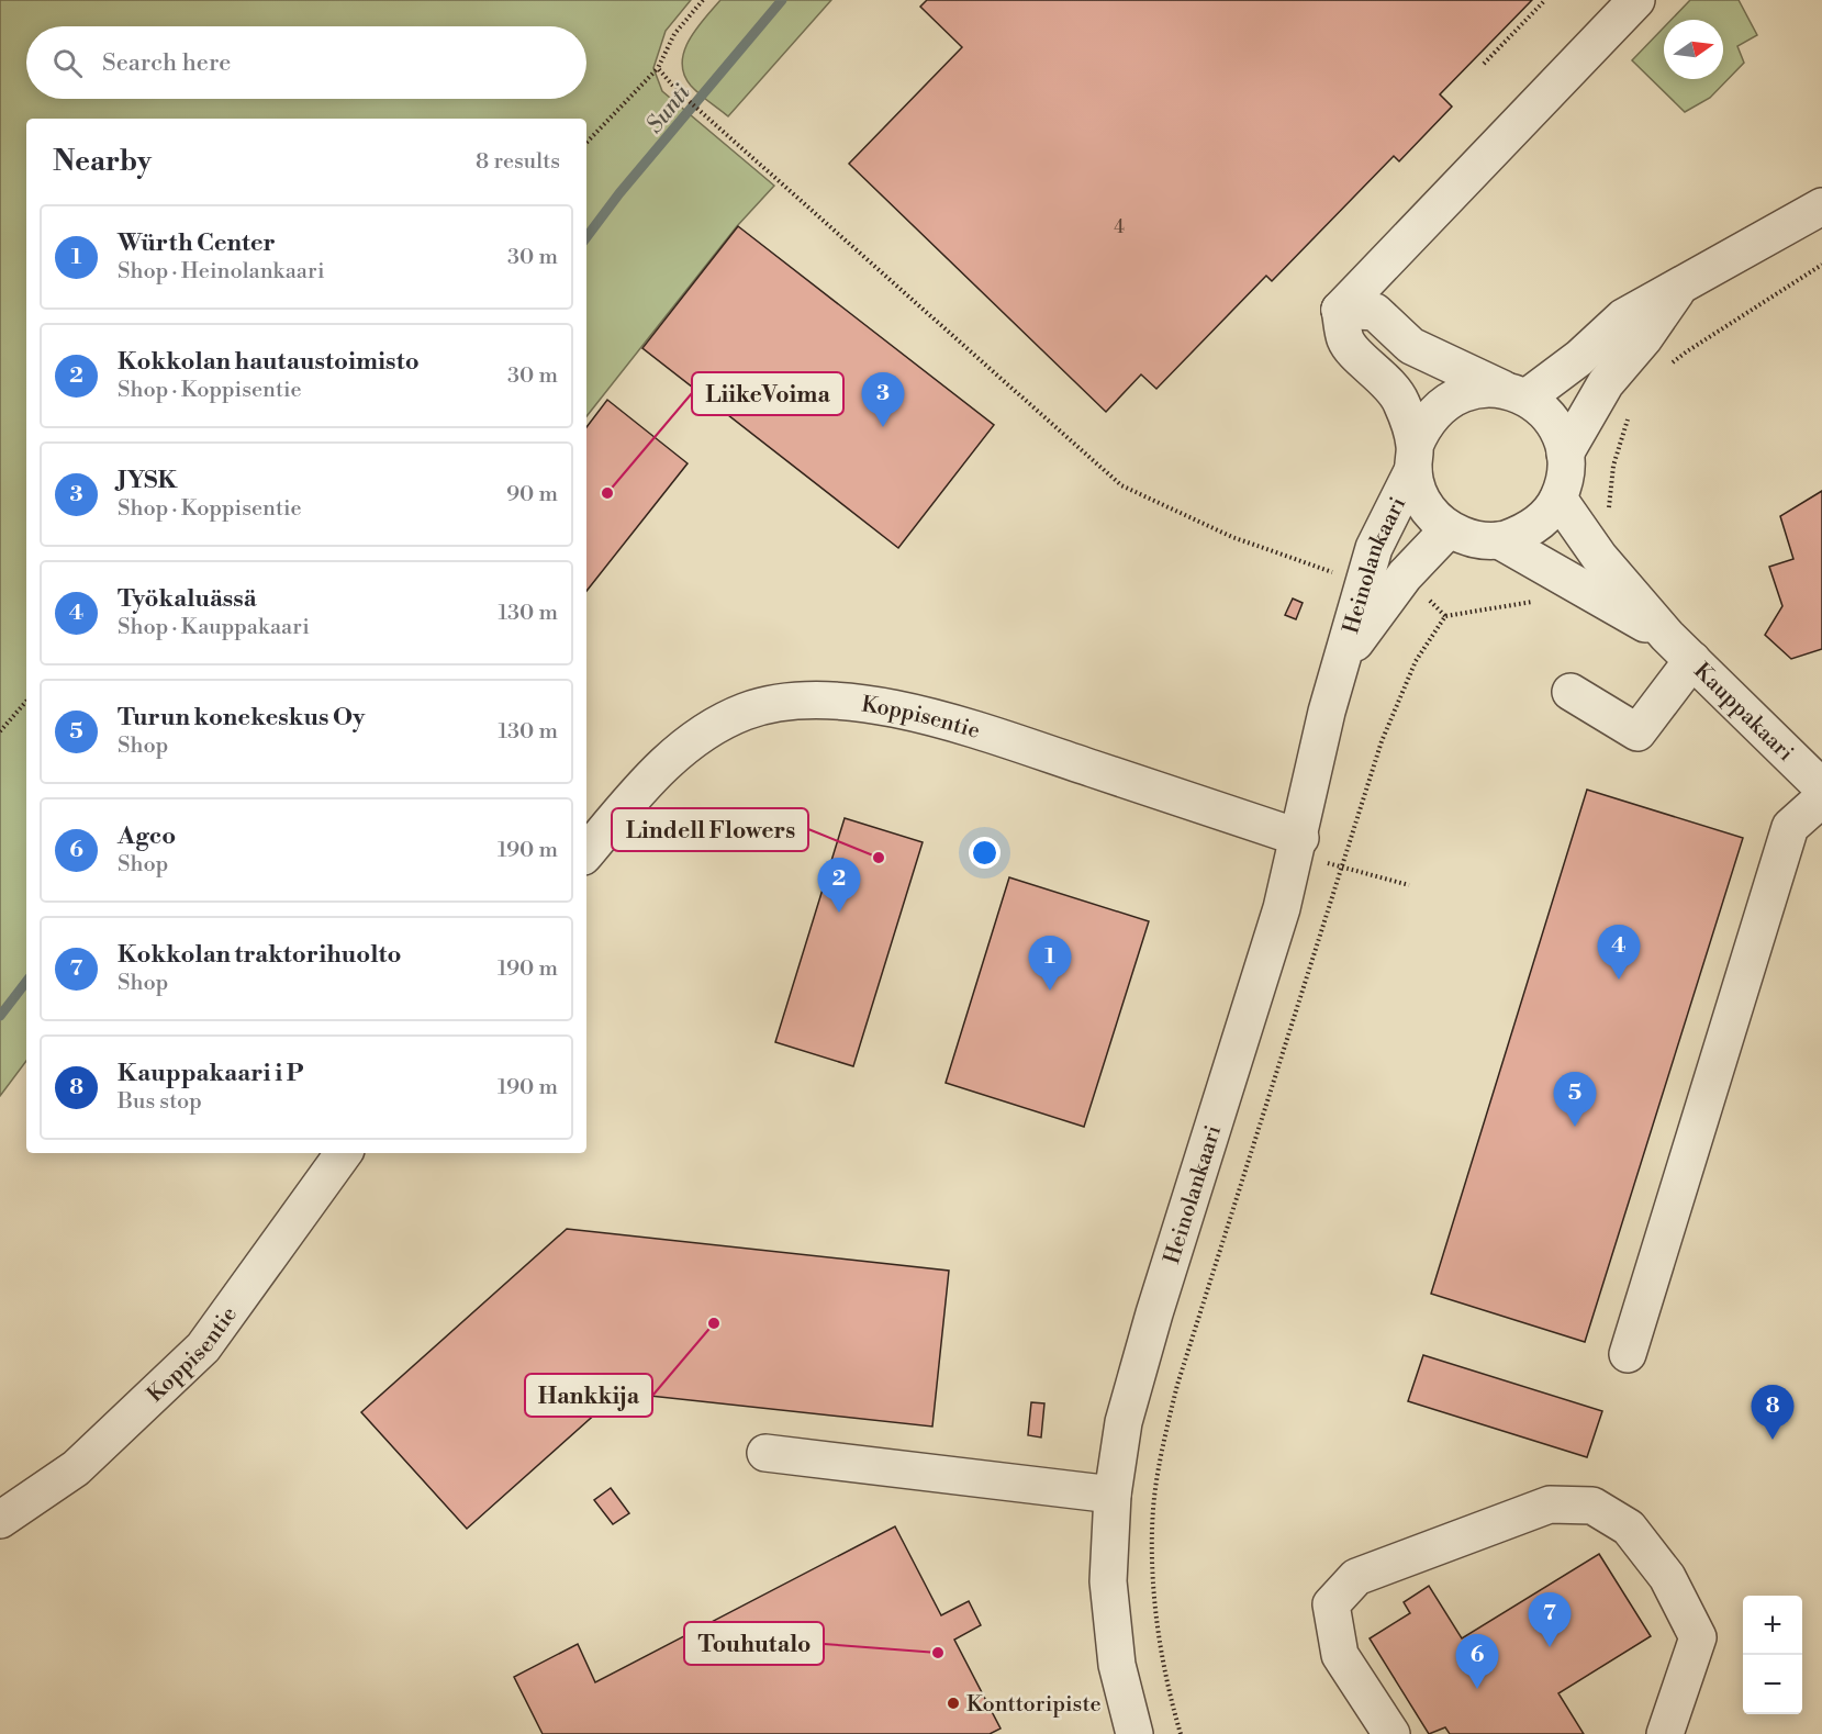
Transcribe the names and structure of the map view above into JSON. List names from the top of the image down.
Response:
{
  "streets": {
    "street": ["Heinolankaari", "Kauppakaari", "Koppisentie"]
  },
  "crossings": [
    ["Heinolankaari", "Kauppakaari"],
    ["Heinolankaari", "Koppisentie"]
  ],
  "water": ["Sunti"],
  "places": [
    "LiikeVoima",
    "Lindell Flowers",
    "Hankkija",
    "Touhutalo",
    "Konttoripiste"
  ],
  "house_numbers": ["4"],
  "north": "right",
  "page": {
    "search": "Search here",
    "heading": ["Nearby", "8 results"],
    "list": [
      {
        "mark": "1",
        "name": "Würth Center",
        "note": "Shop · Heinolankaari",
        "value": "30 m"
      },
      {
        "mark": "2",
        "name": "Kokkolan hautaustoimisto",
        "note": "Shop · Koppisentie",
        "value": "30 m"
      },
      {
        "mark": "3",
        "name": "JYSK",
        "note": "Shop · Koppisentie",
        "value": "90 m"
      },
      {
        "mark": "4",
        "name": "Työkaluässä",
        "note": "Shop · Kauppakaari",
        "value": "130 m"
      },
      {
        "mark": "5",
        "name": "Turun konekeskus Oy",
        "note": "Shop",
        "value": "130 m"
      },
      {
        "mark": "6",
        "name": "Agco",
        "note": "Shop",
        "value": "190 m"
      },
      {
        "mark": "7",
        "name": "Kokkolan traktorihuolto",
        "note": "Shop",
        "value": "190 m"
      },
      {
        "mark": "8",
        "name": "Kauppakaari i P",
        "note": "Bus stop",
        "value": "190 m"
      }
    ],
    "pins": [
      "3",
      "2",
      "4",
      "1",
      "5",
      "8",
      "7",
      "6"
    ],
    "map_buttons": ["+", "−"]
  }
}
